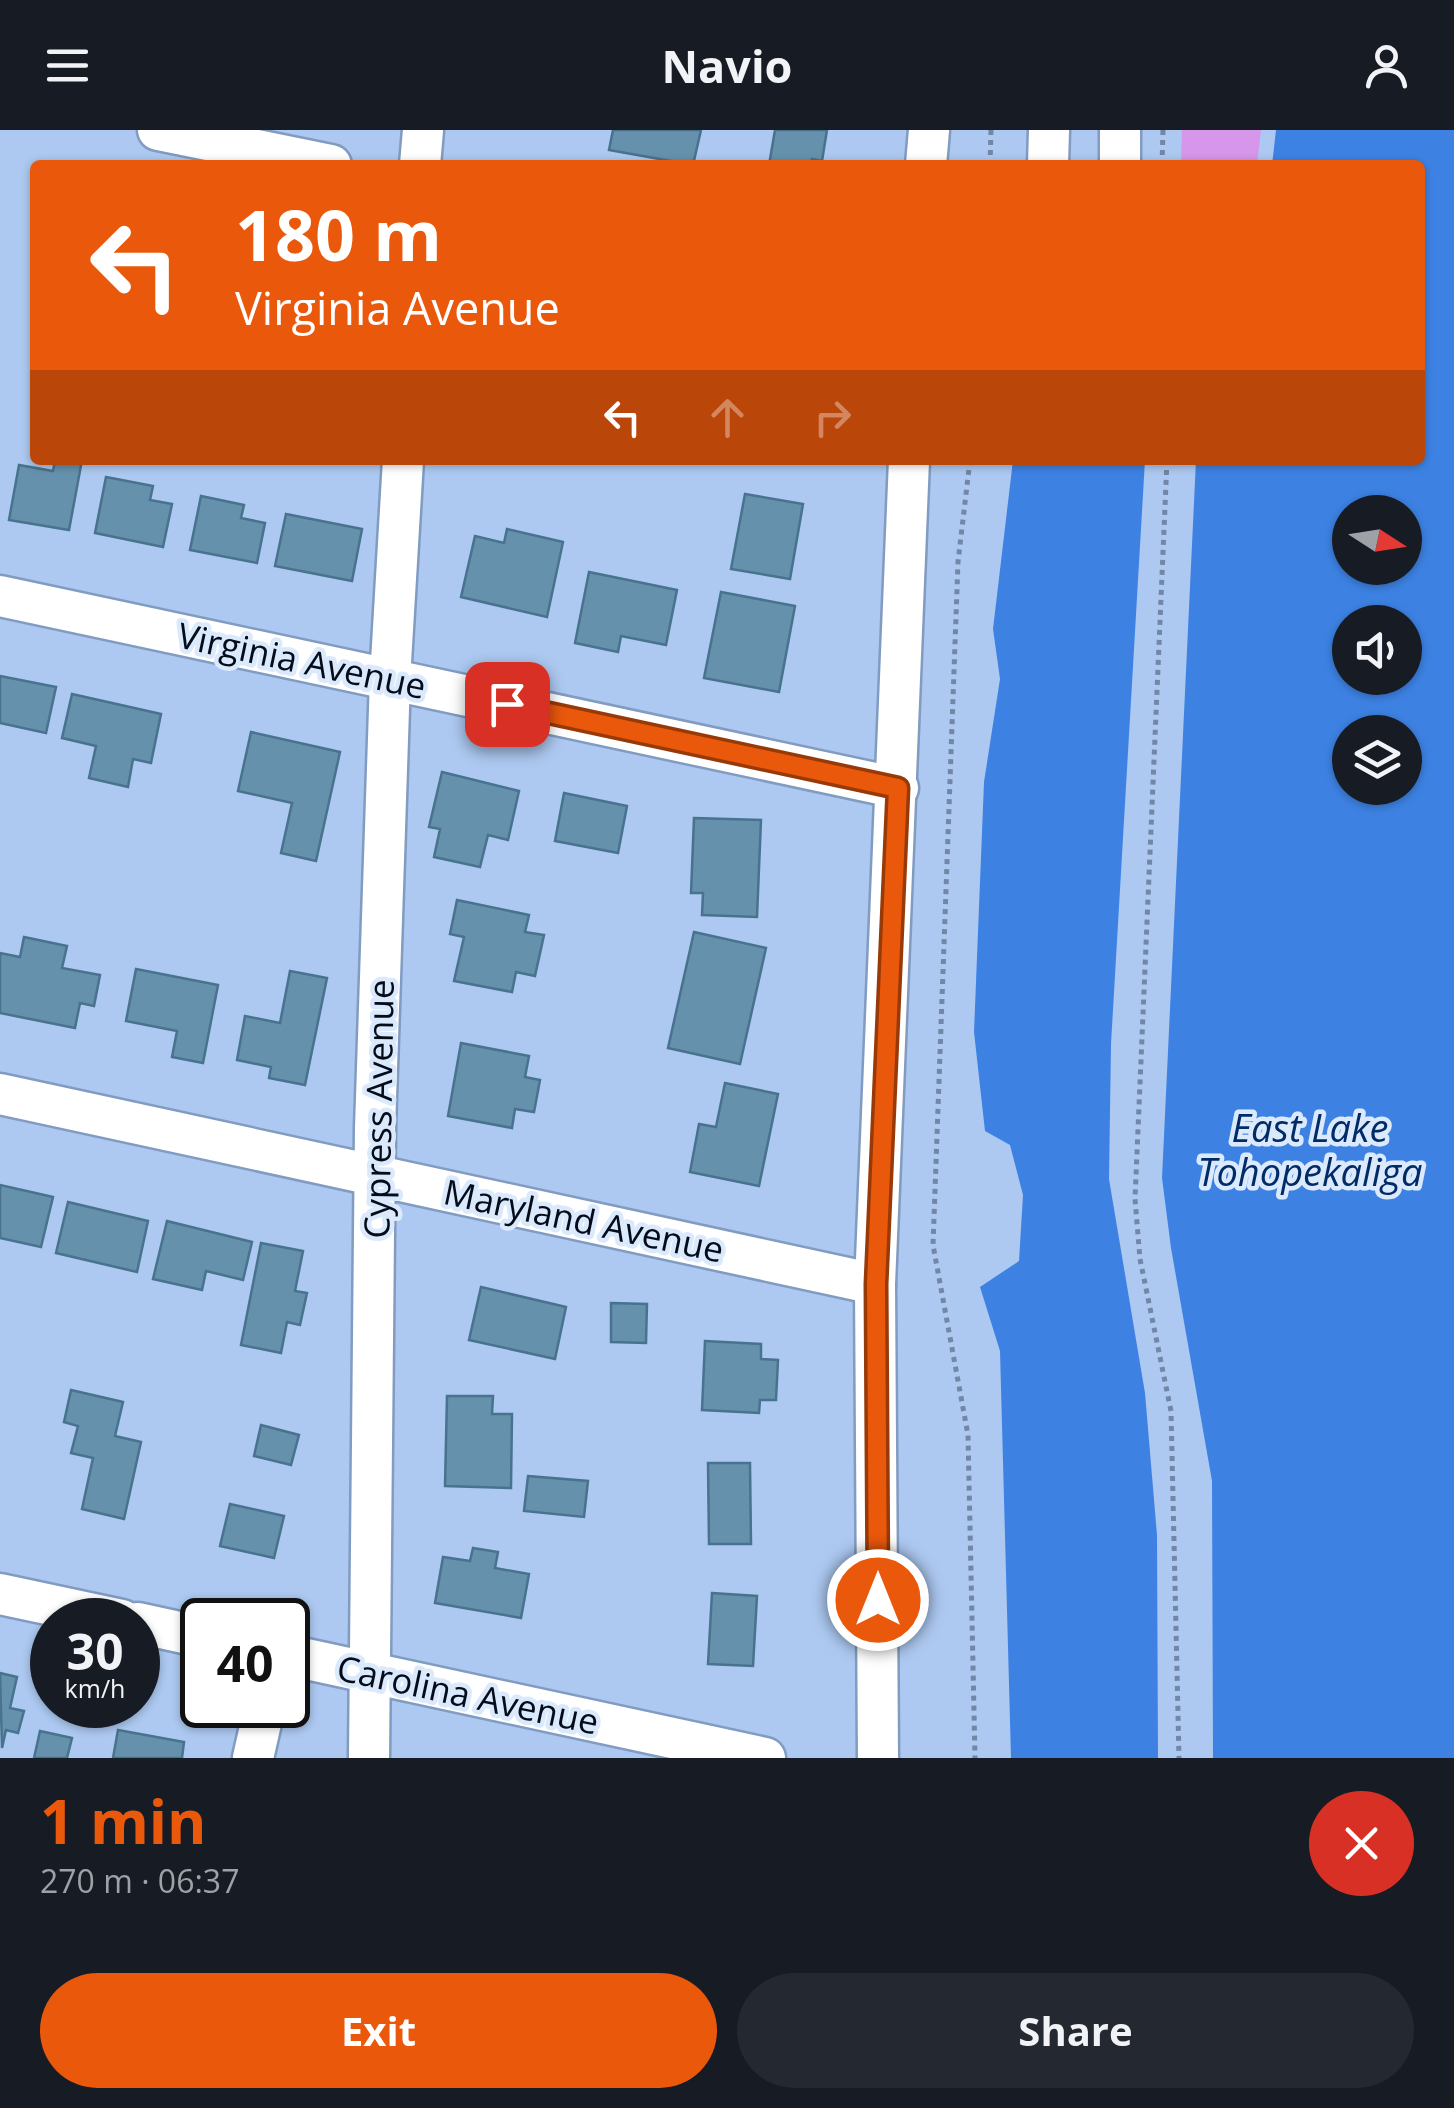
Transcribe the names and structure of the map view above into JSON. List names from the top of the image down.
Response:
{
  "streets": {
    "street": [
      "Virginia Avenue",
      "Cypress Avenue",
      "Maryland Avenue",
      "Carolina Avenue"
    ]
  },
  "crossings": [
    ["Virginia Avenue", "Cypress Avenue"],
    ["Cypress Avenue", "Maryland Avenue"],
    ["Cypress Avenue", "Carolina Avenue"]
  ],
  "water": ["East Lake Tohopekaliga"],
  "north": "right",
  "page": {
    "header": "Navio",
    "turn": ["180 m", "Virginia Avenue"],
    "speed": "30 km/h",
    "limit": "40",
    "heading": ["1 min", "270 m · 06:37"],
    "buttons": ["Exit", "Share"]
  }
}
